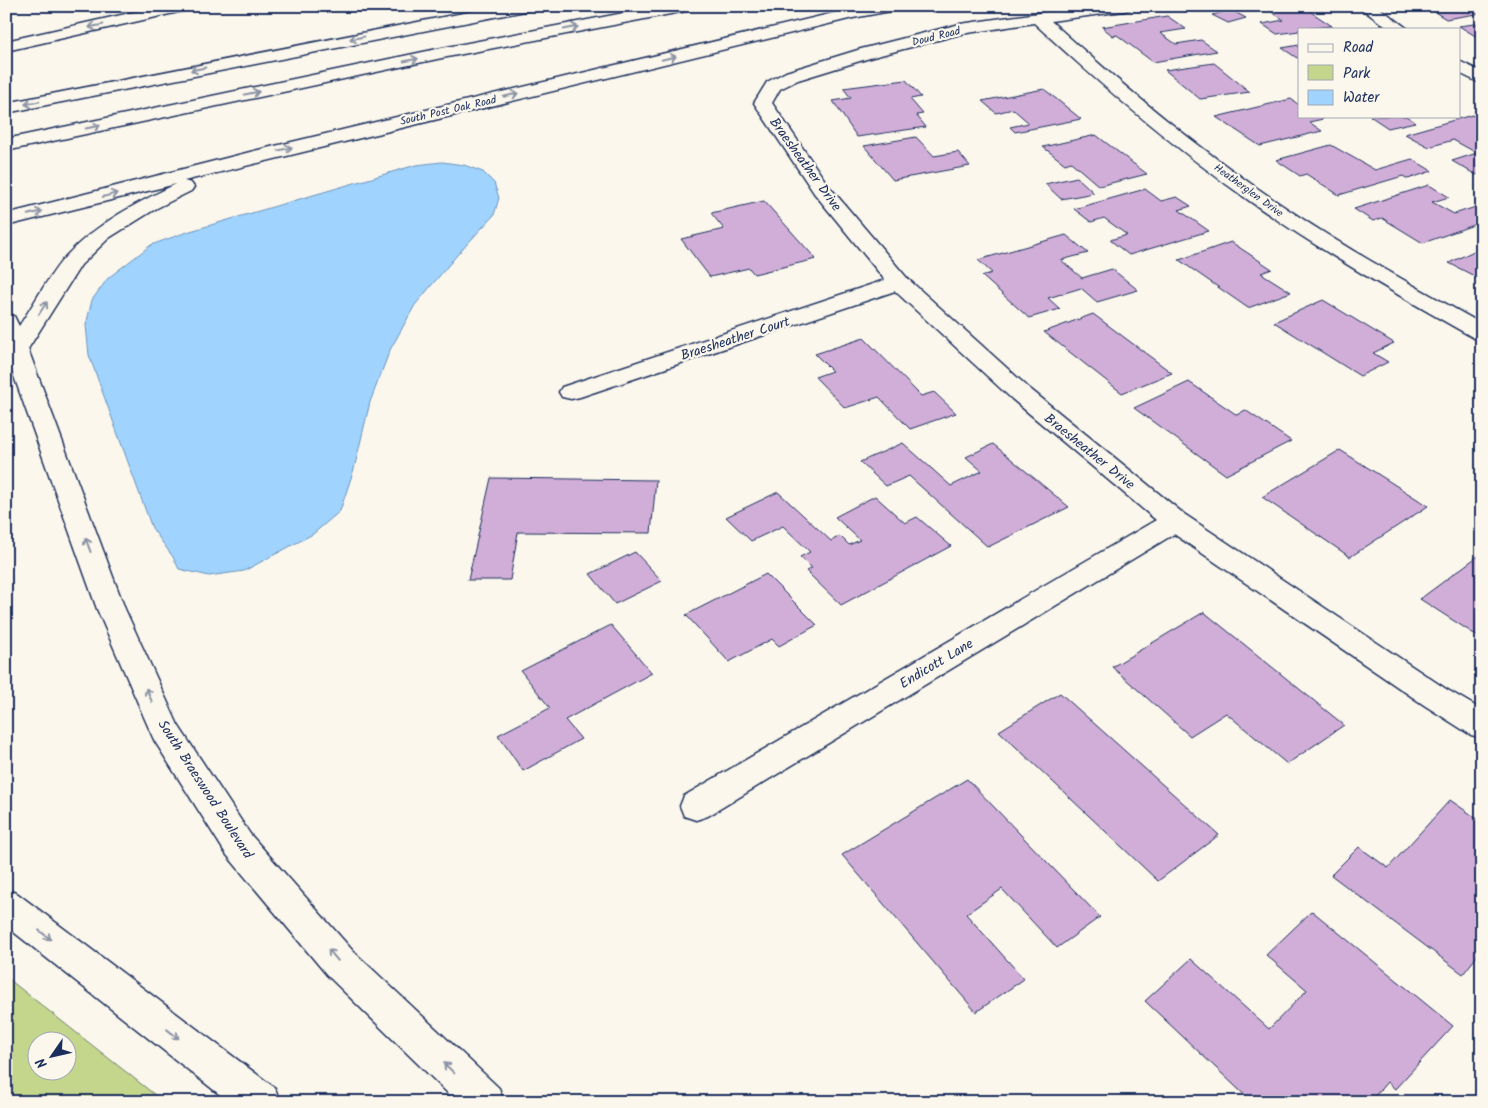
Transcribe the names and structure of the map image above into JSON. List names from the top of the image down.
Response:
{
  "streets": {
    "main road": [
      "Doud Road",
      "South Post Oak Road",
      "Braesheather Drive",
      "Heatherglen Drive",
      "Braesheather Court",
      "Endicott Lane",
      "South Braeswood Boulevard"
    ]
  },
  "crossings": [
    ["Doud Road", "Braesheather Drive"],
    ["Doud Road", "Heatherglen Drive"],
    ["Braesheather Drive", "Braesheather Court"],
    ["Braesheather Drive", "Endicott Lane"]
  ],
  "legend": ["Road", "Park", "Water"],
  "north": "bottom left"
}
